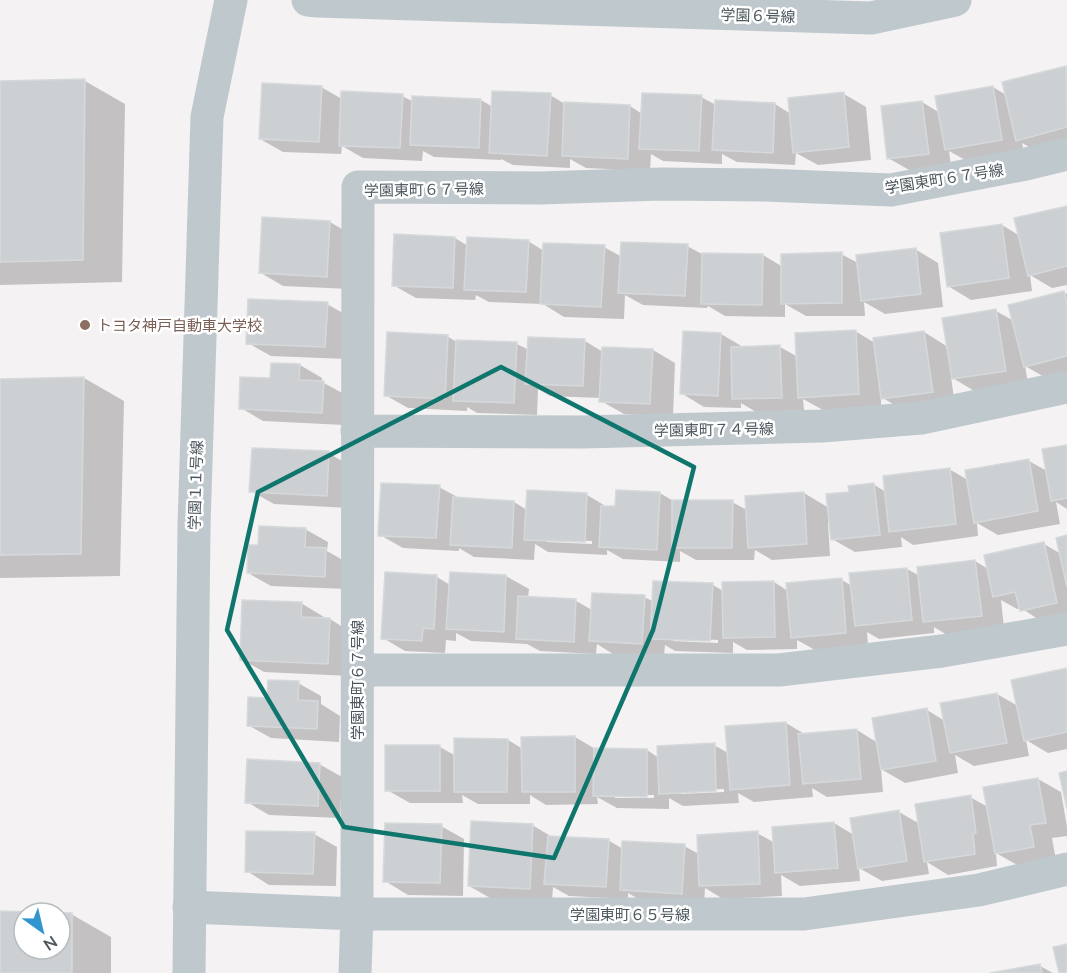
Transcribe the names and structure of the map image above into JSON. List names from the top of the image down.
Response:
{
  "streets": {
    "street": [
      "学園６号線",
      "学園東町６７号線",
      "学園東町７４号線",
      "学園１１号線",
      "学園東町６５号線"
    ]
  },
  "crossings": [
    ["学園東町６７号線", "学園東町７４号線"],
    ["学園東町６７号線", "学園東町６５号線"],
    ["学園１１号線", "学園東町６５号線"]
  ],
  "places": ["トヨタ神戸自動車大学校"],
  "north": "bottom right"
}
